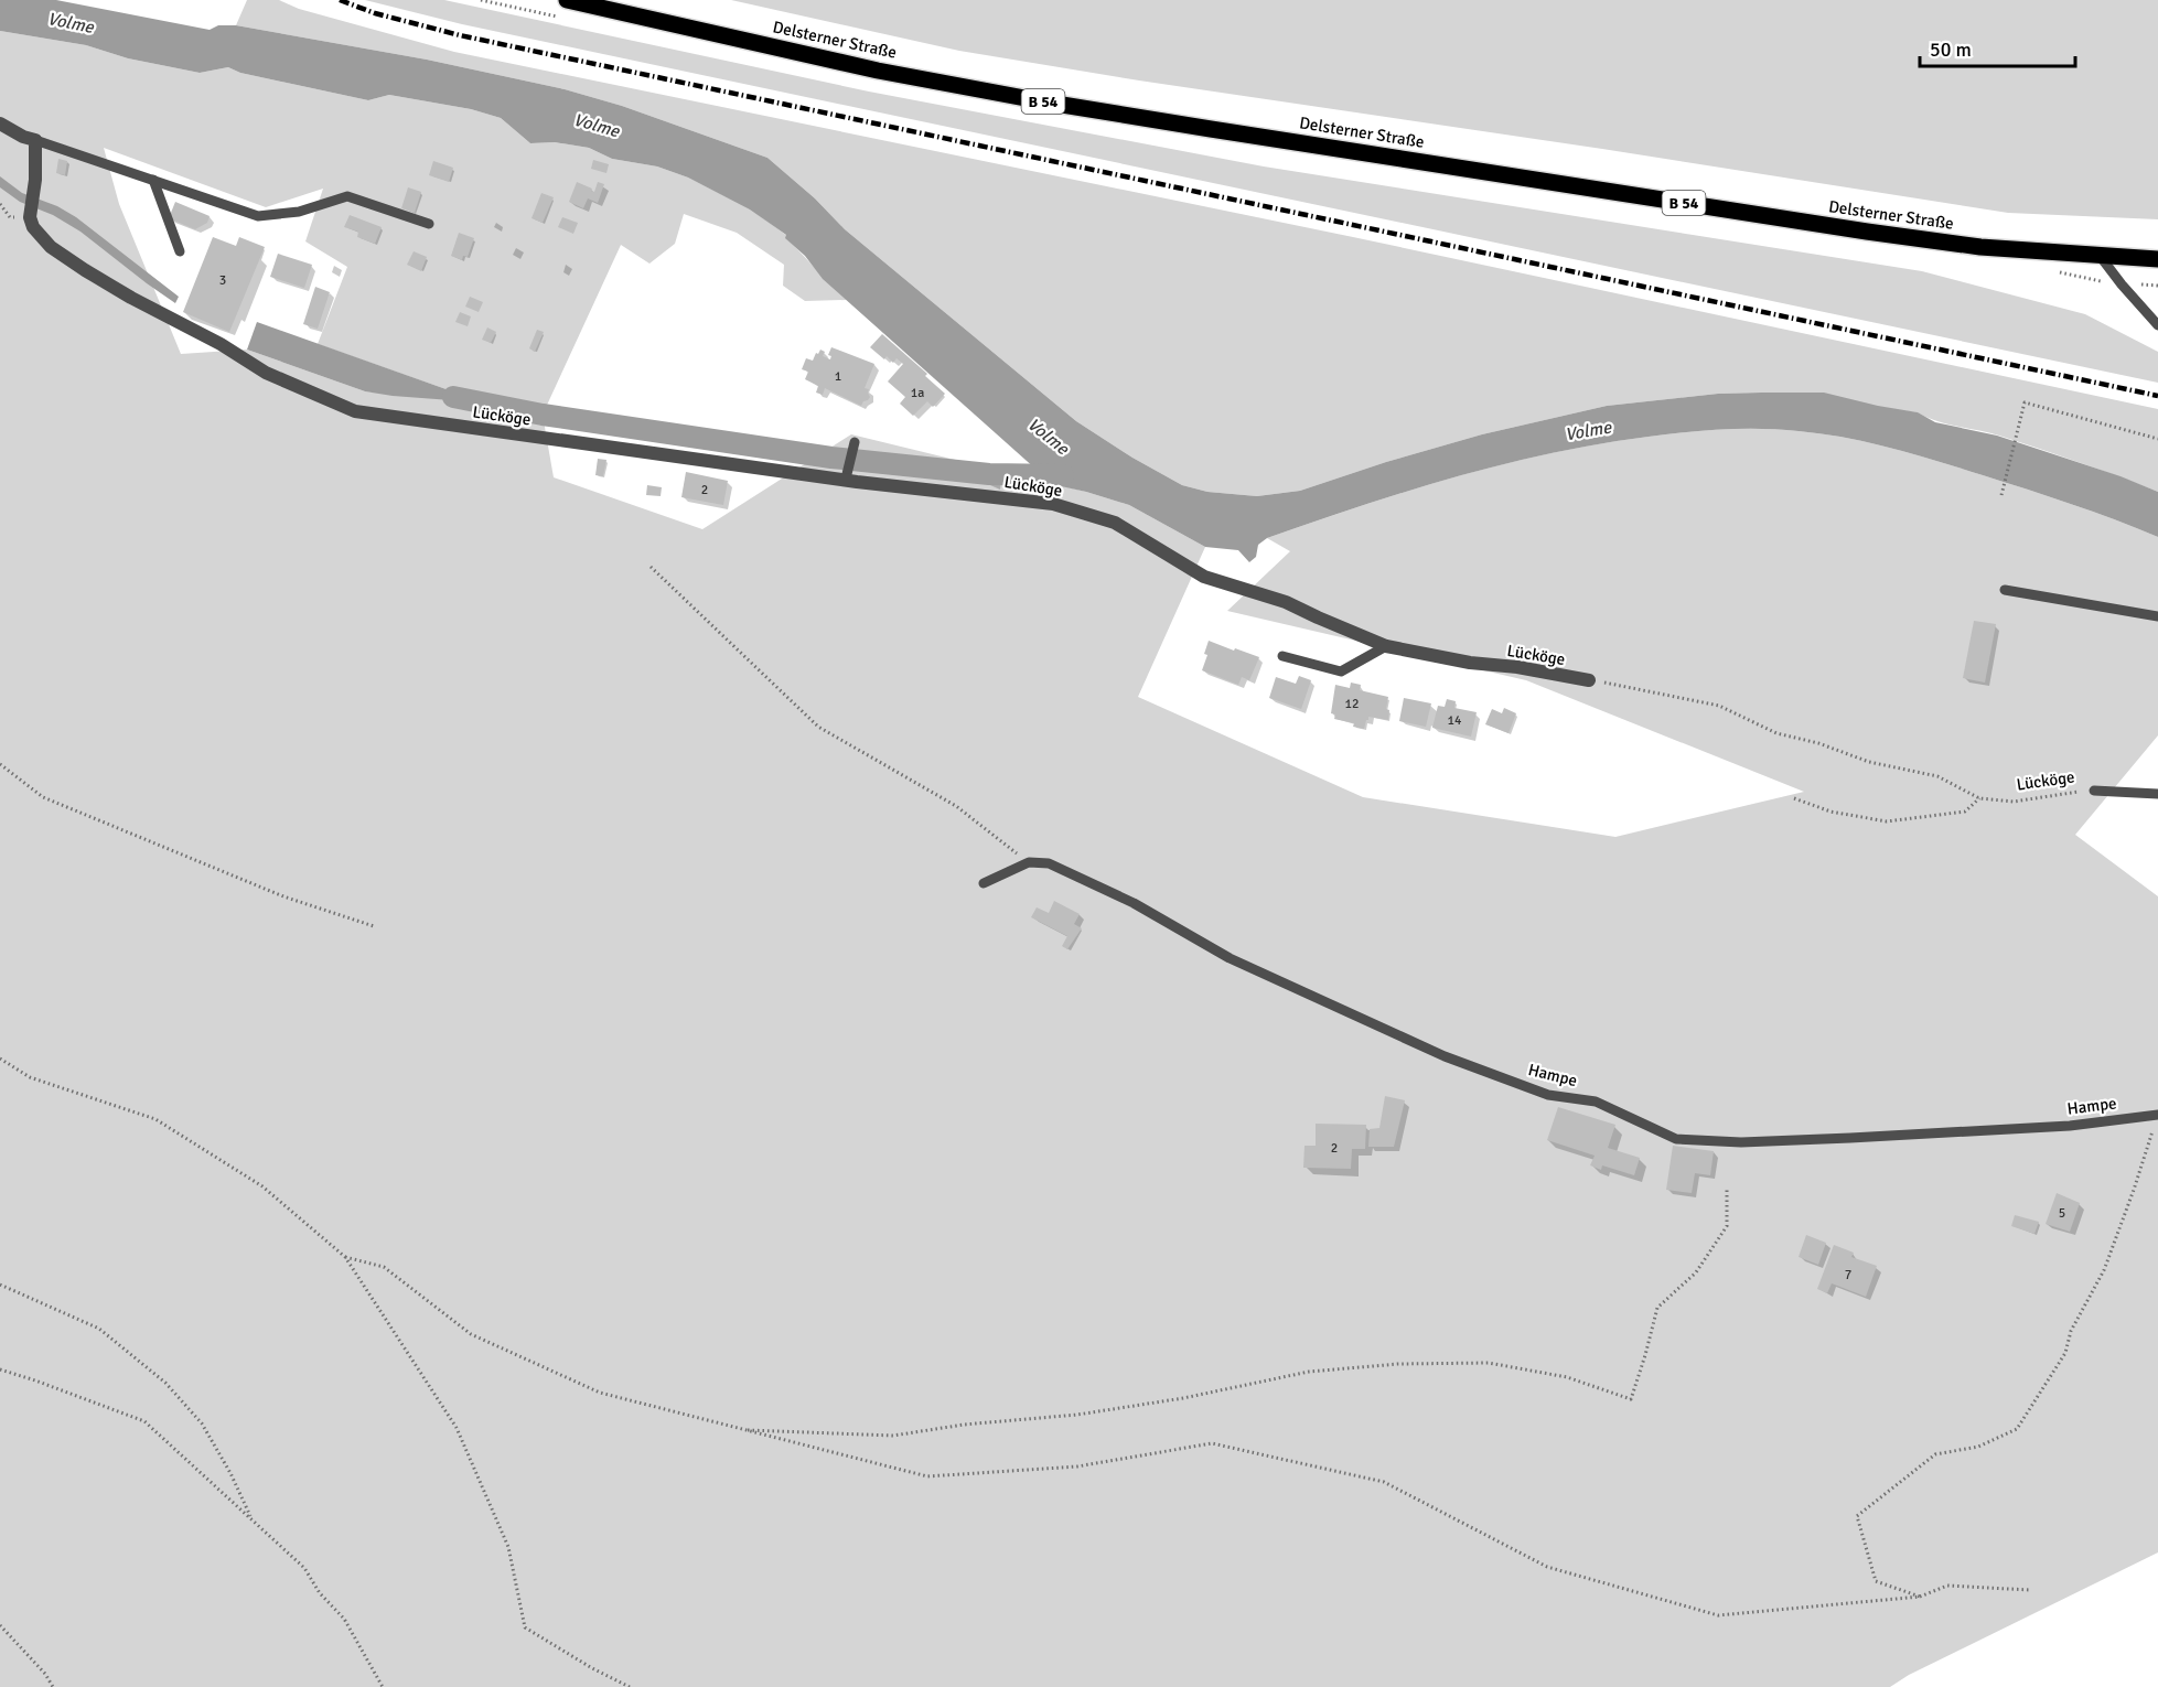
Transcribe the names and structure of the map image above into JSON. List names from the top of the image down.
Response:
{
  "streets": {
    "main road": ["Delsterner Straße", "B 54"],
    "street": ["Lücköge"],
    "lane": ["Hampe"]
  },
  "water": ["Volme"],
  "house_numbers": [
    "3",
    "1",
    "1a",
    "2",
    "12",
    "14",
    "2",
    "5",
    "7"
  ],
  "scale_bar": "50 m"
}
